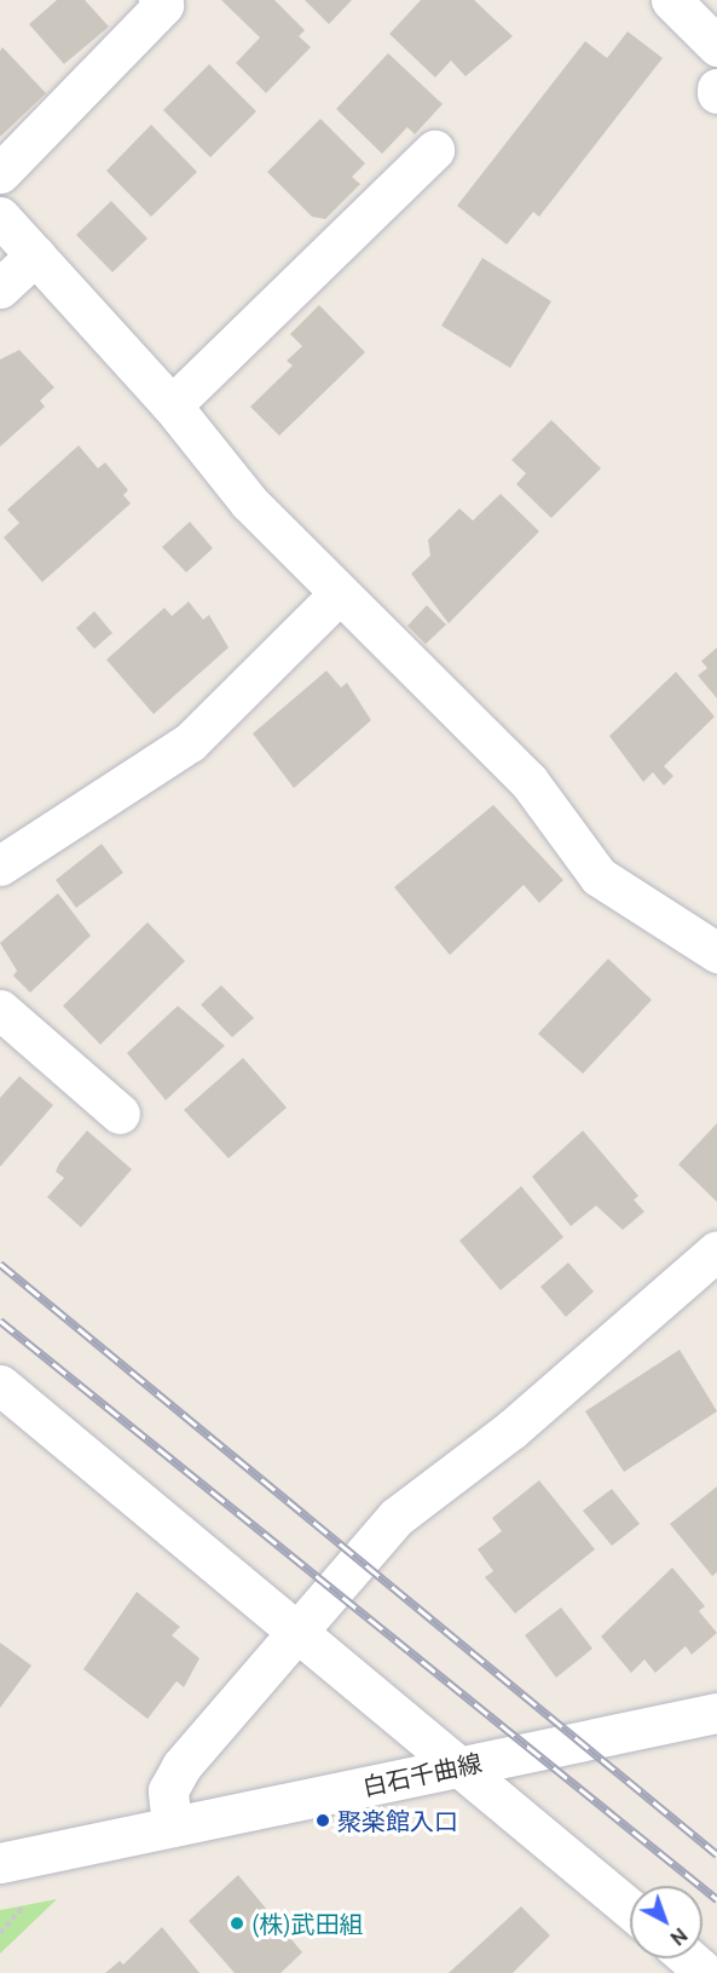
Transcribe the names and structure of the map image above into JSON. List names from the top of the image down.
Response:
{
  "streets": {
    "street": ["白石千曲線"]
  },
  "places": ["聚楽館入口", "(株)武田組"],
  "north": "bottom right"
}
